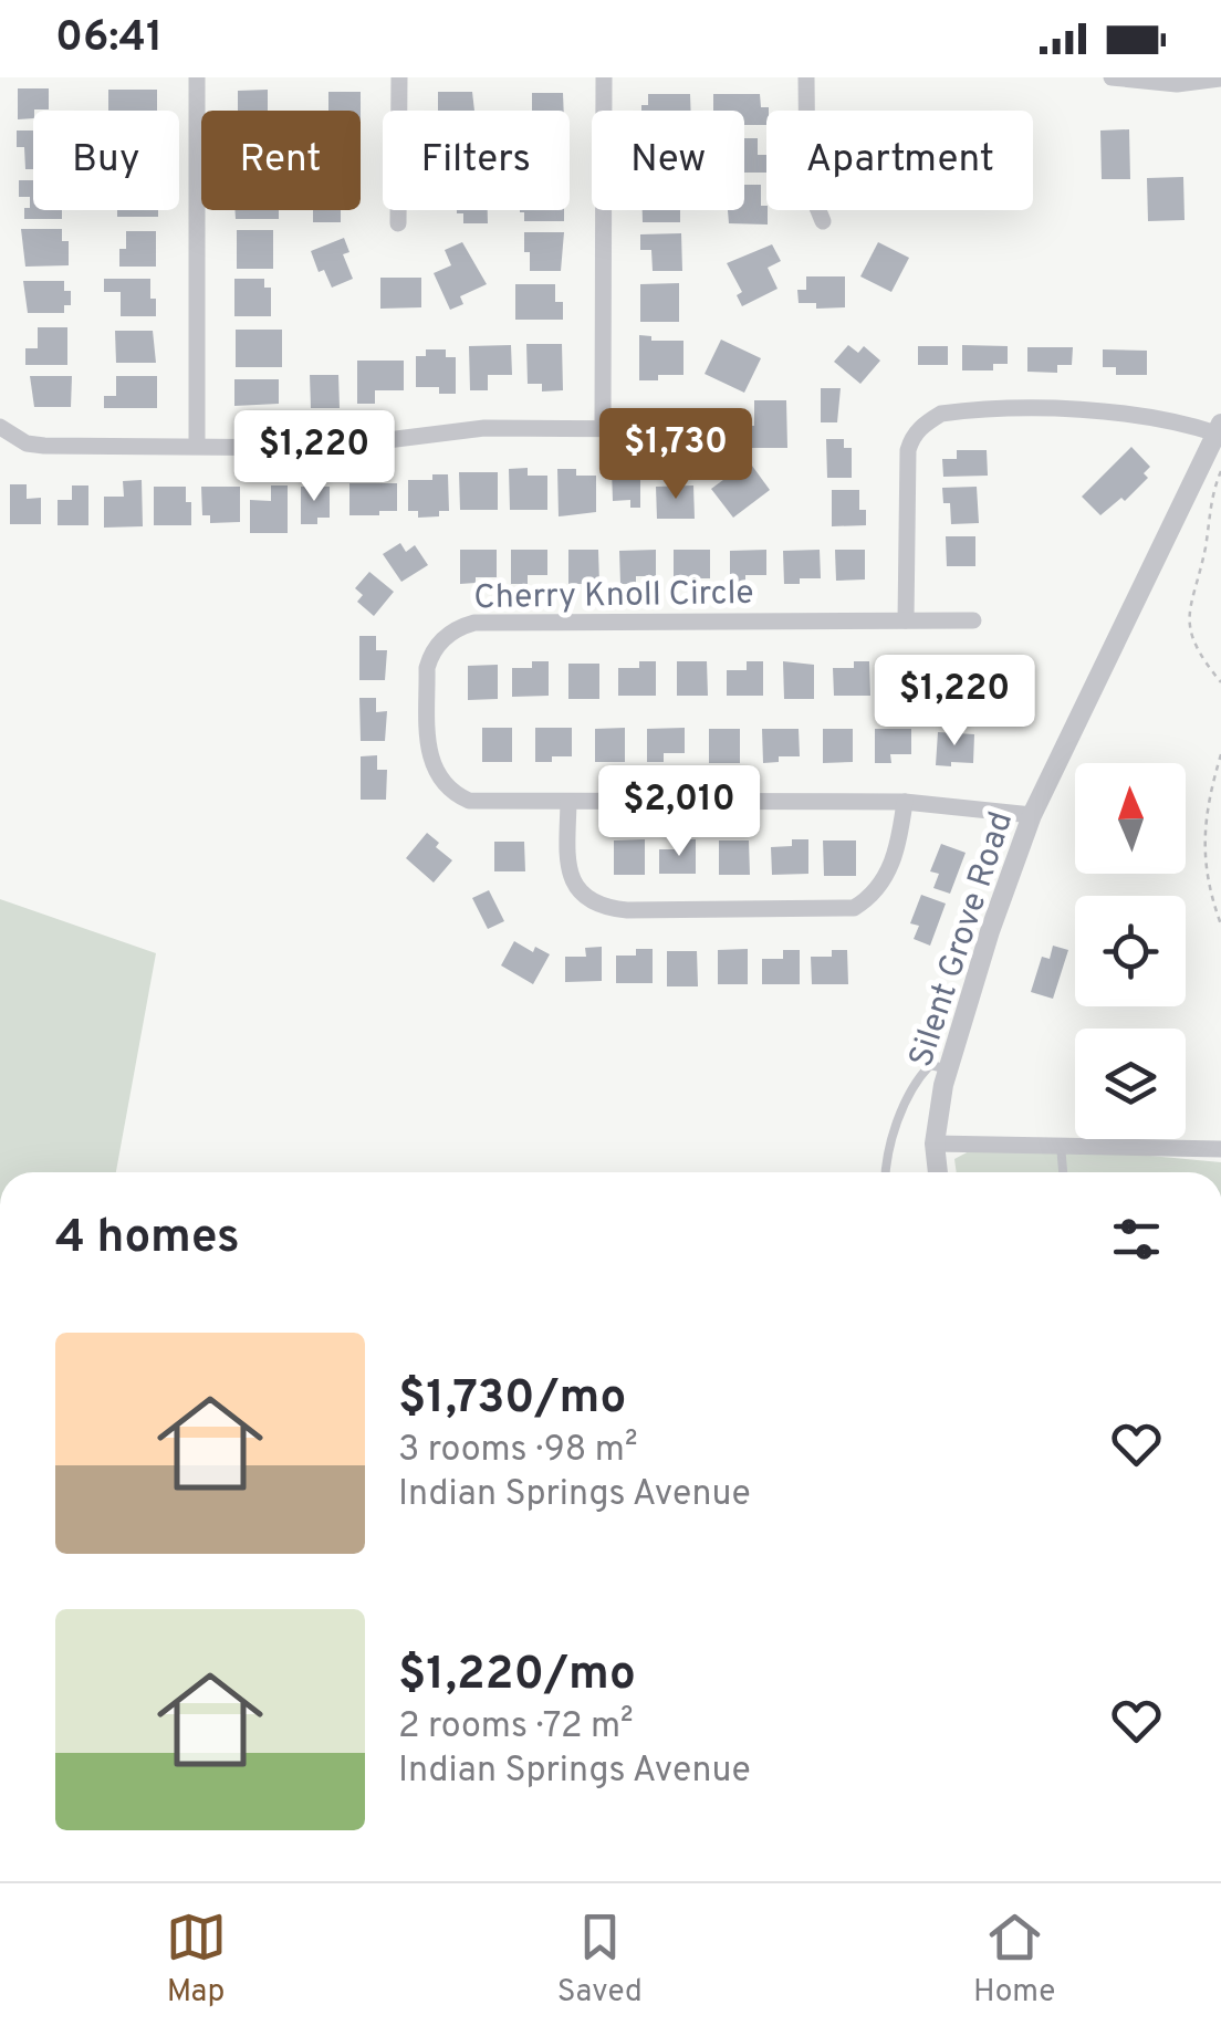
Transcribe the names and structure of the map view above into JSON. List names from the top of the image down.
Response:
{
  "streets": {
    "street": ["Cherry Knoll Circle", "Silent Grove Road"]
  },
  "crossings": [
    ["Cherry Knoll Circle", "Silent Grove Road"]
  ],
  "north": "top",
  "page": {
    "status": "06:41",
    "chip": [
      "Buy",
      "Rent",
      "Filters",
      "New",
      "Apartment"
    ],
    "price": [
      "$1,730",
      "$1,220",
      "$1,220",
      "$2,010"
    ],
    "heading": "4 homes",
    "list": [
      {
        "name": "$1,730/mo",
        "note": "3 rooms · 98 m² · Indian Springs Avenue"
      },
      {
        "name": "$1,220/mo",
        "note": "2 rooms · 72 m² · Indian Springs Avenue"
      }
    ],
    "tabs": ["Map", "Saved", "Home"]
  }
}
